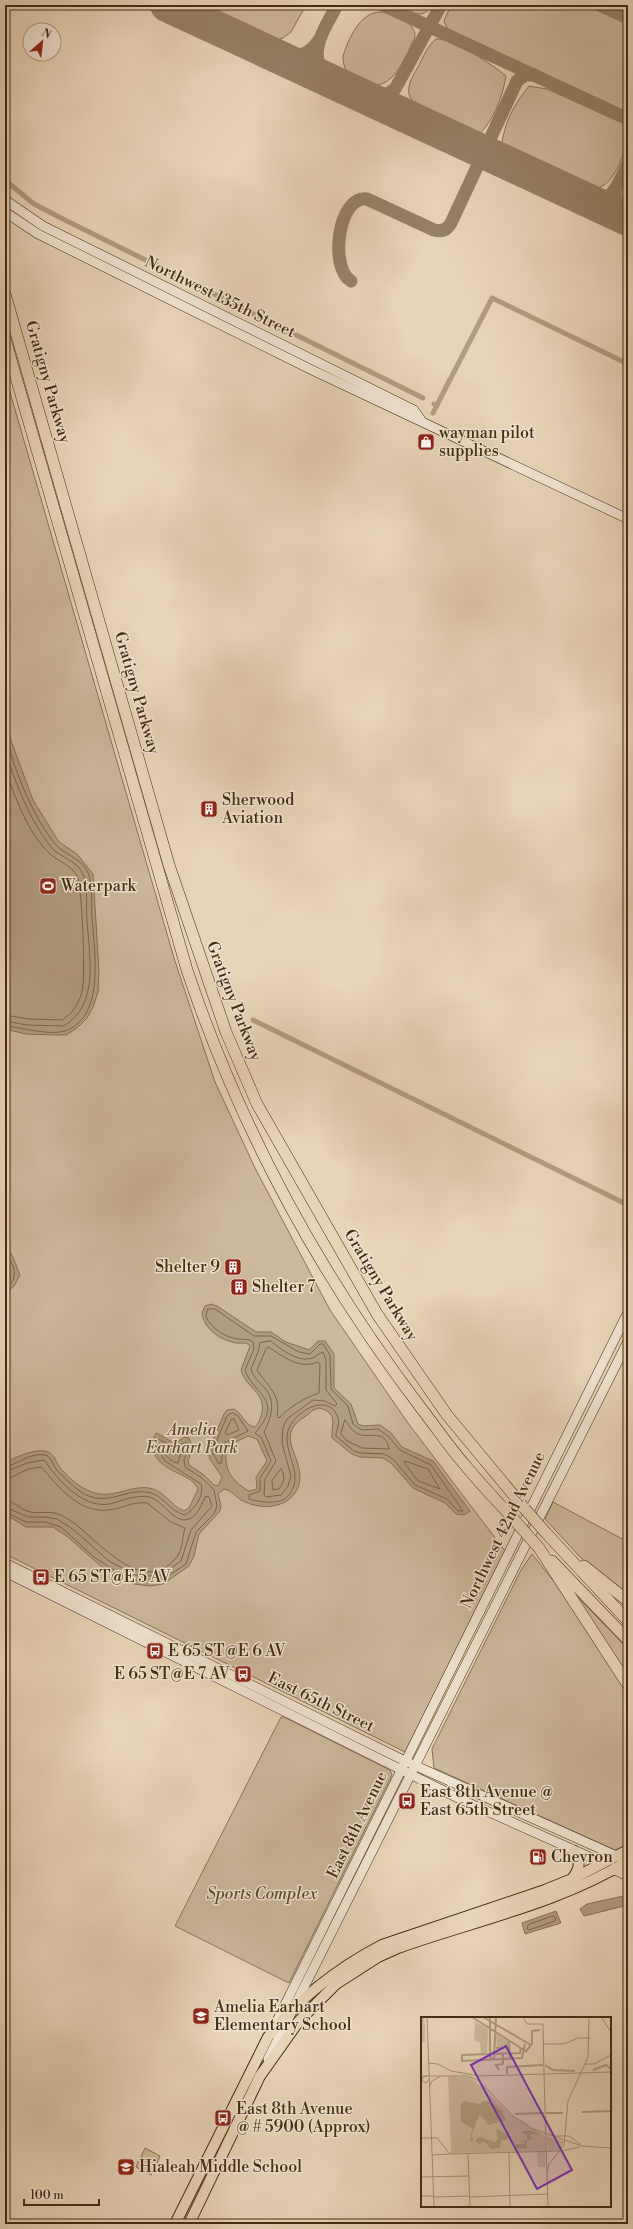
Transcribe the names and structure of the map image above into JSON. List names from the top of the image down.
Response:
{
  "streets": {
    "highway": ["Gratigny Parkway"],
    "main road": [
      "Northwest 135th Street",
      "Northwest 42nd Avenue",
      "East 65th Street",
      "East 8th Avenue"
    ]
  },
  "crossings": [
    ["Northwest 42nd Avenue", "East 65th Street"],
    ["Northwest 42nd Avenue", "East 8th Avenue"],
    ["East 65th Street", "East 8th Avenue"]
  ],
  "parks": ["Amelia Earhart Park", "Sports Complex"],
  "places": {
    "shop": ["wayman pilot supplies"],
    "building": ["Sherwood Aviation", "Shelter 9", "Shelter 7"],
    "sports": ["Waterpark"],
    "bus stop": [
      "E 65 ST@E 5 AV",
      "E 65 ST@E 6 AV",
      "E 65 ST@E 7 AV",
      "East 8th Avenue @ East 65th Street",
      "East 8th Avenue @ # 5900 (Approx)"
    ],
    "fuel station": ["Chevron"],
    "school or university": ["Amelia Earhart Elementary School", "Hialeah Middle School"]
  },
  "scale_bar": "100 m",
  "north": "top right"
}
